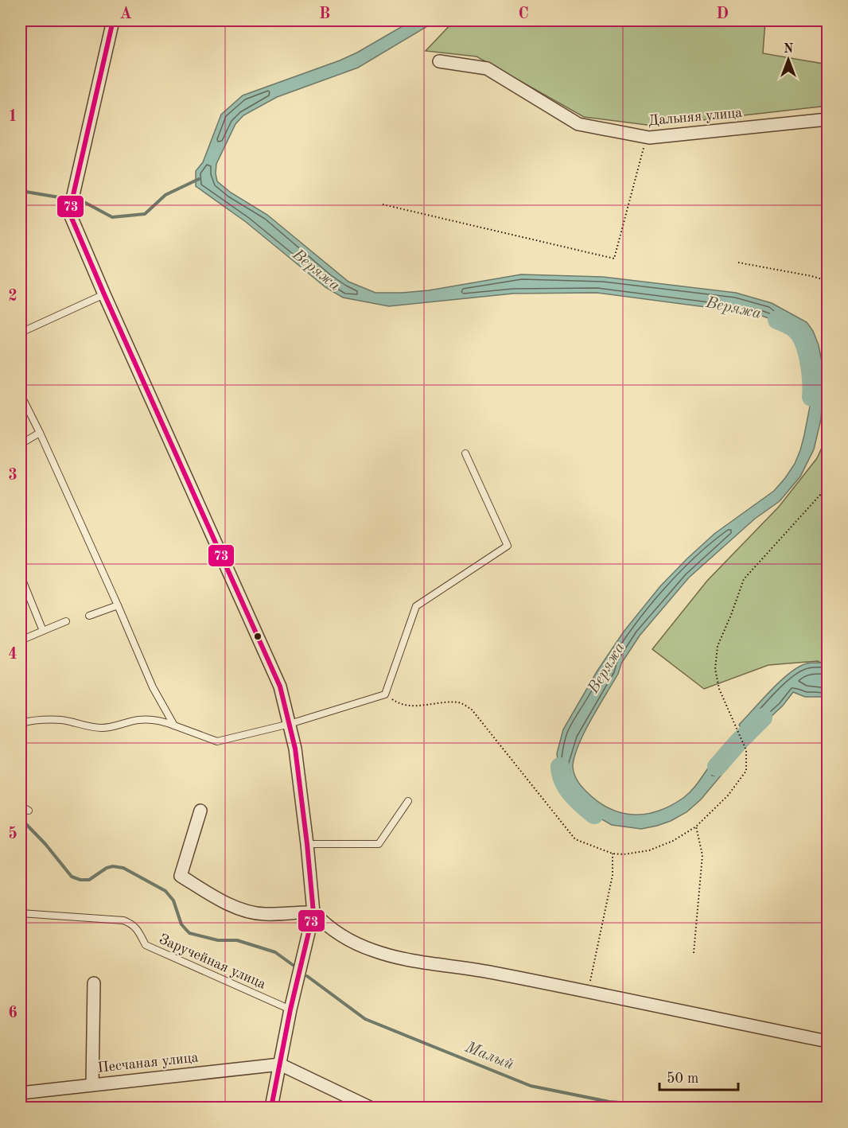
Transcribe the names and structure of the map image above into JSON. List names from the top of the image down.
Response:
{
  "streets": {
    "street": ["Дальняя улица", "Песчаная улица"],
    "lane": ["Заручейная улица"]
  },
  "water": ["Веряжа", "Малый"],
  "lines": ["transit line 73"],
  "scale_bar": "50 m",
  "north": "top",
  "grid": {
    "columns": [
      "A",
      "B",
      "C",
      "D"
    ],
    "rows": [
      "1",
      "2",
      "3",
      "4",
      "5",
      "6"
    ]
  }
}
